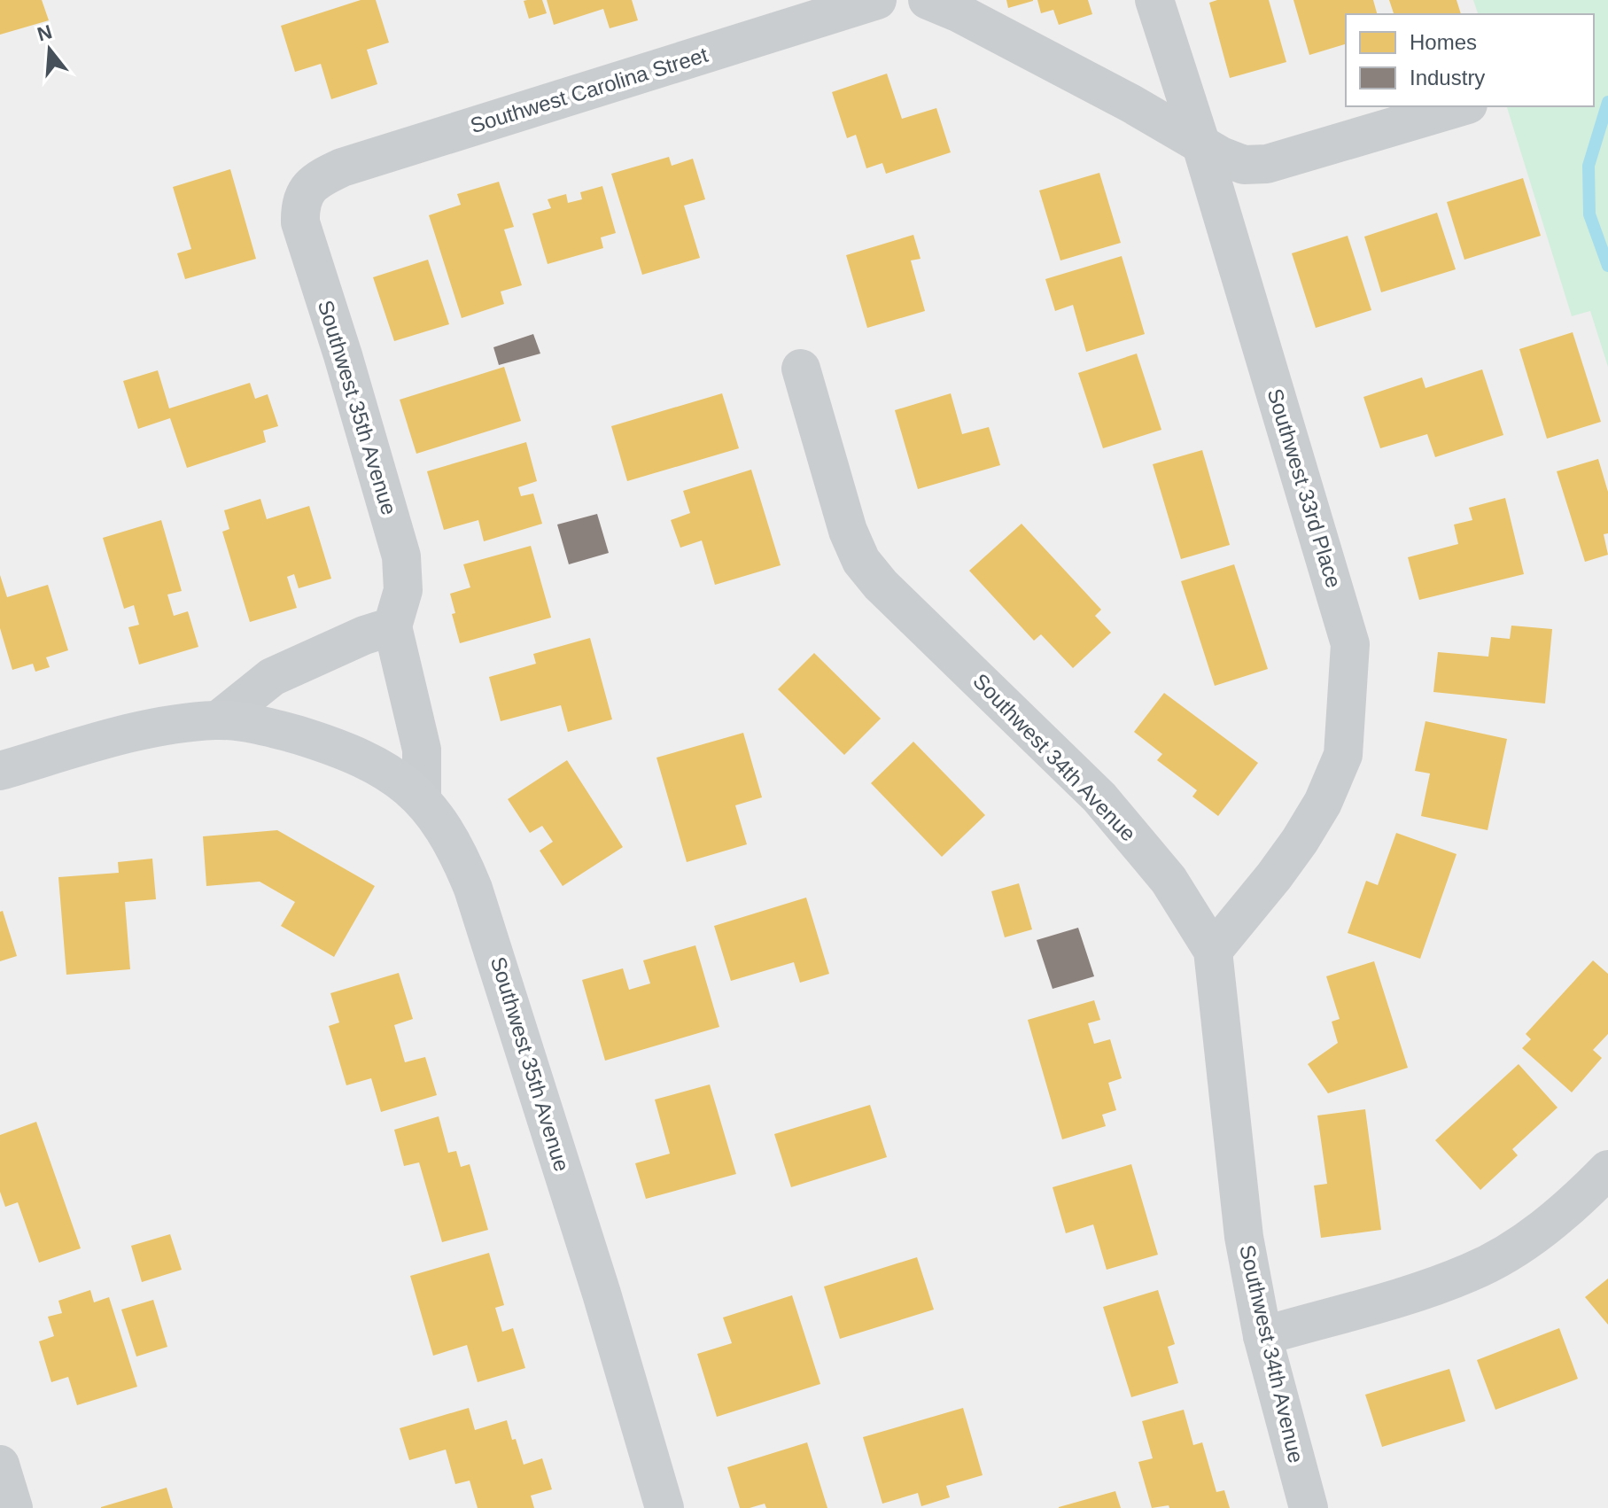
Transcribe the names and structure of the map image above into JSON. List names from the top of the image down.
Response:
{
  "streets": {
    "street": [
      "Southwest Carolina Street",
      "Southwest 35th Avenue",
      "Southwest 33rd Place",
      "Southwest 34th Avenue"
    ]
  },
  "crossings": [
    ["Southwest Carolina Street", "Southwest 35th Avenue"],
    ["Southwest 33rd Place", "Southwest 34th Avenue"]
  ],
  "legend": ["Homes", "Industry"],
  "north": "top"
}
